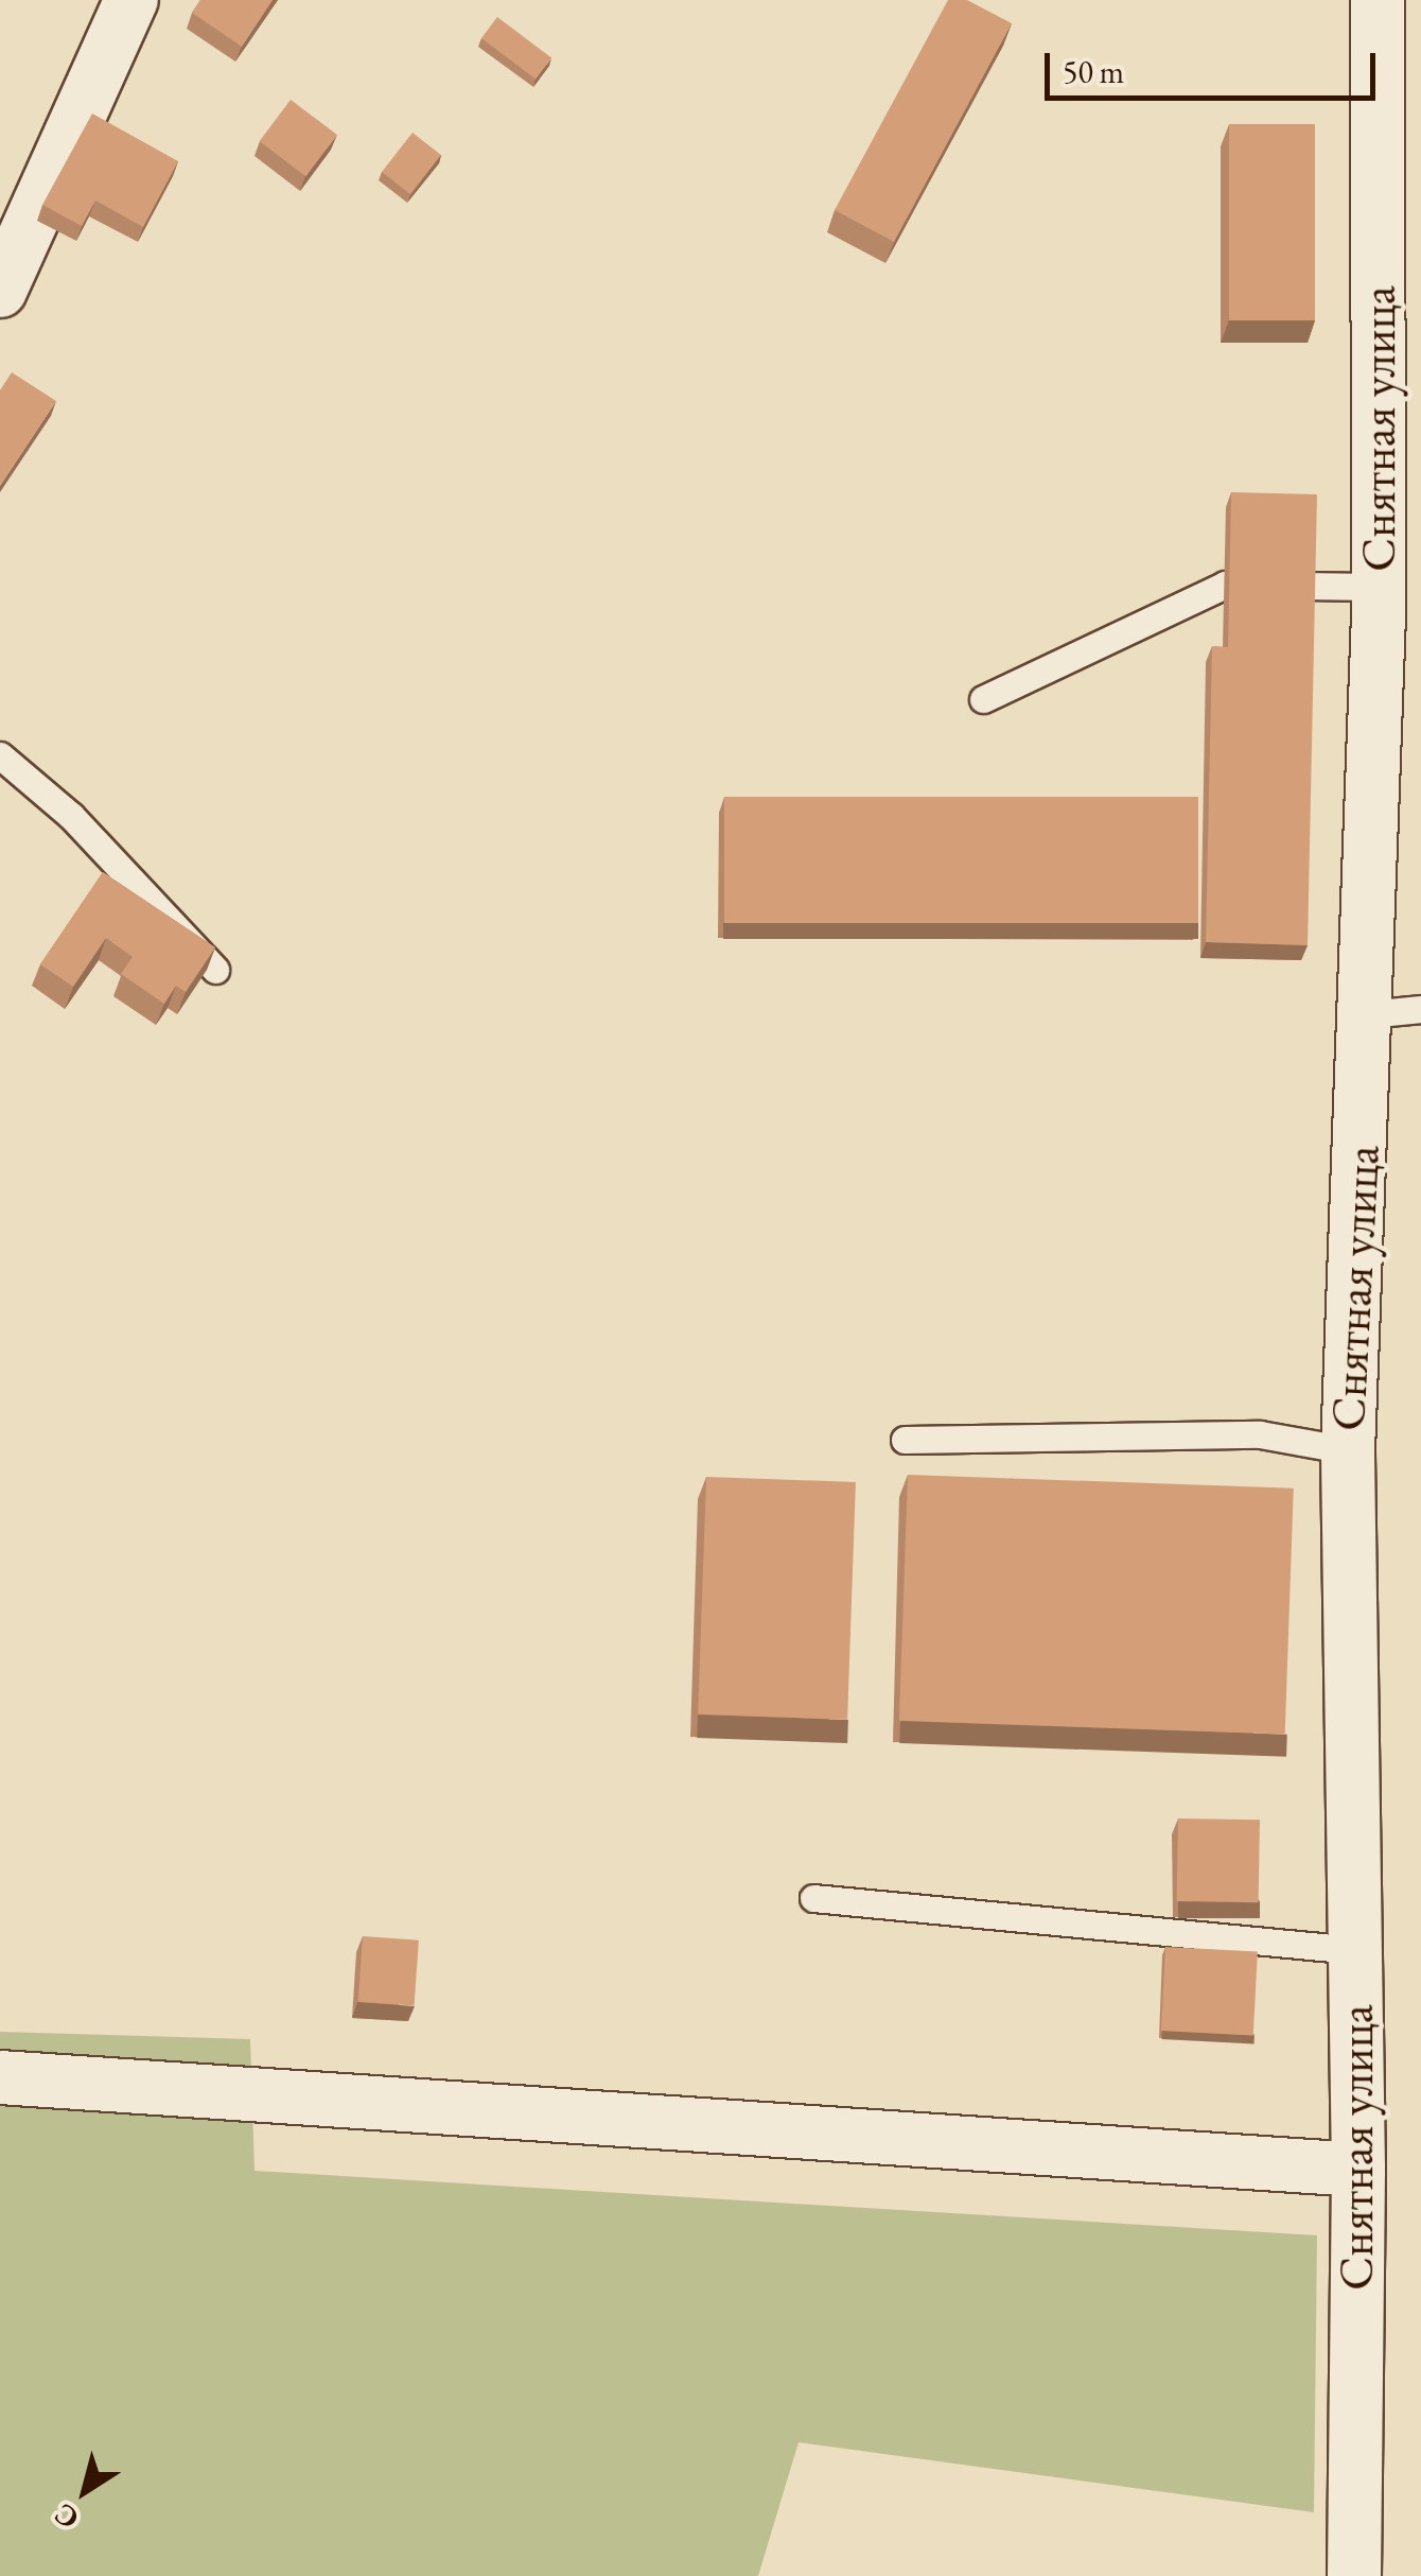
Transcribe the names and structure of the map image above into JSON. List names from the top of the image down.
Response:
{
  "streets": {
    "street": ["Снятная улица"]
  },
  "scale_bar": "50 m",
  "north": "bottom left"
}
